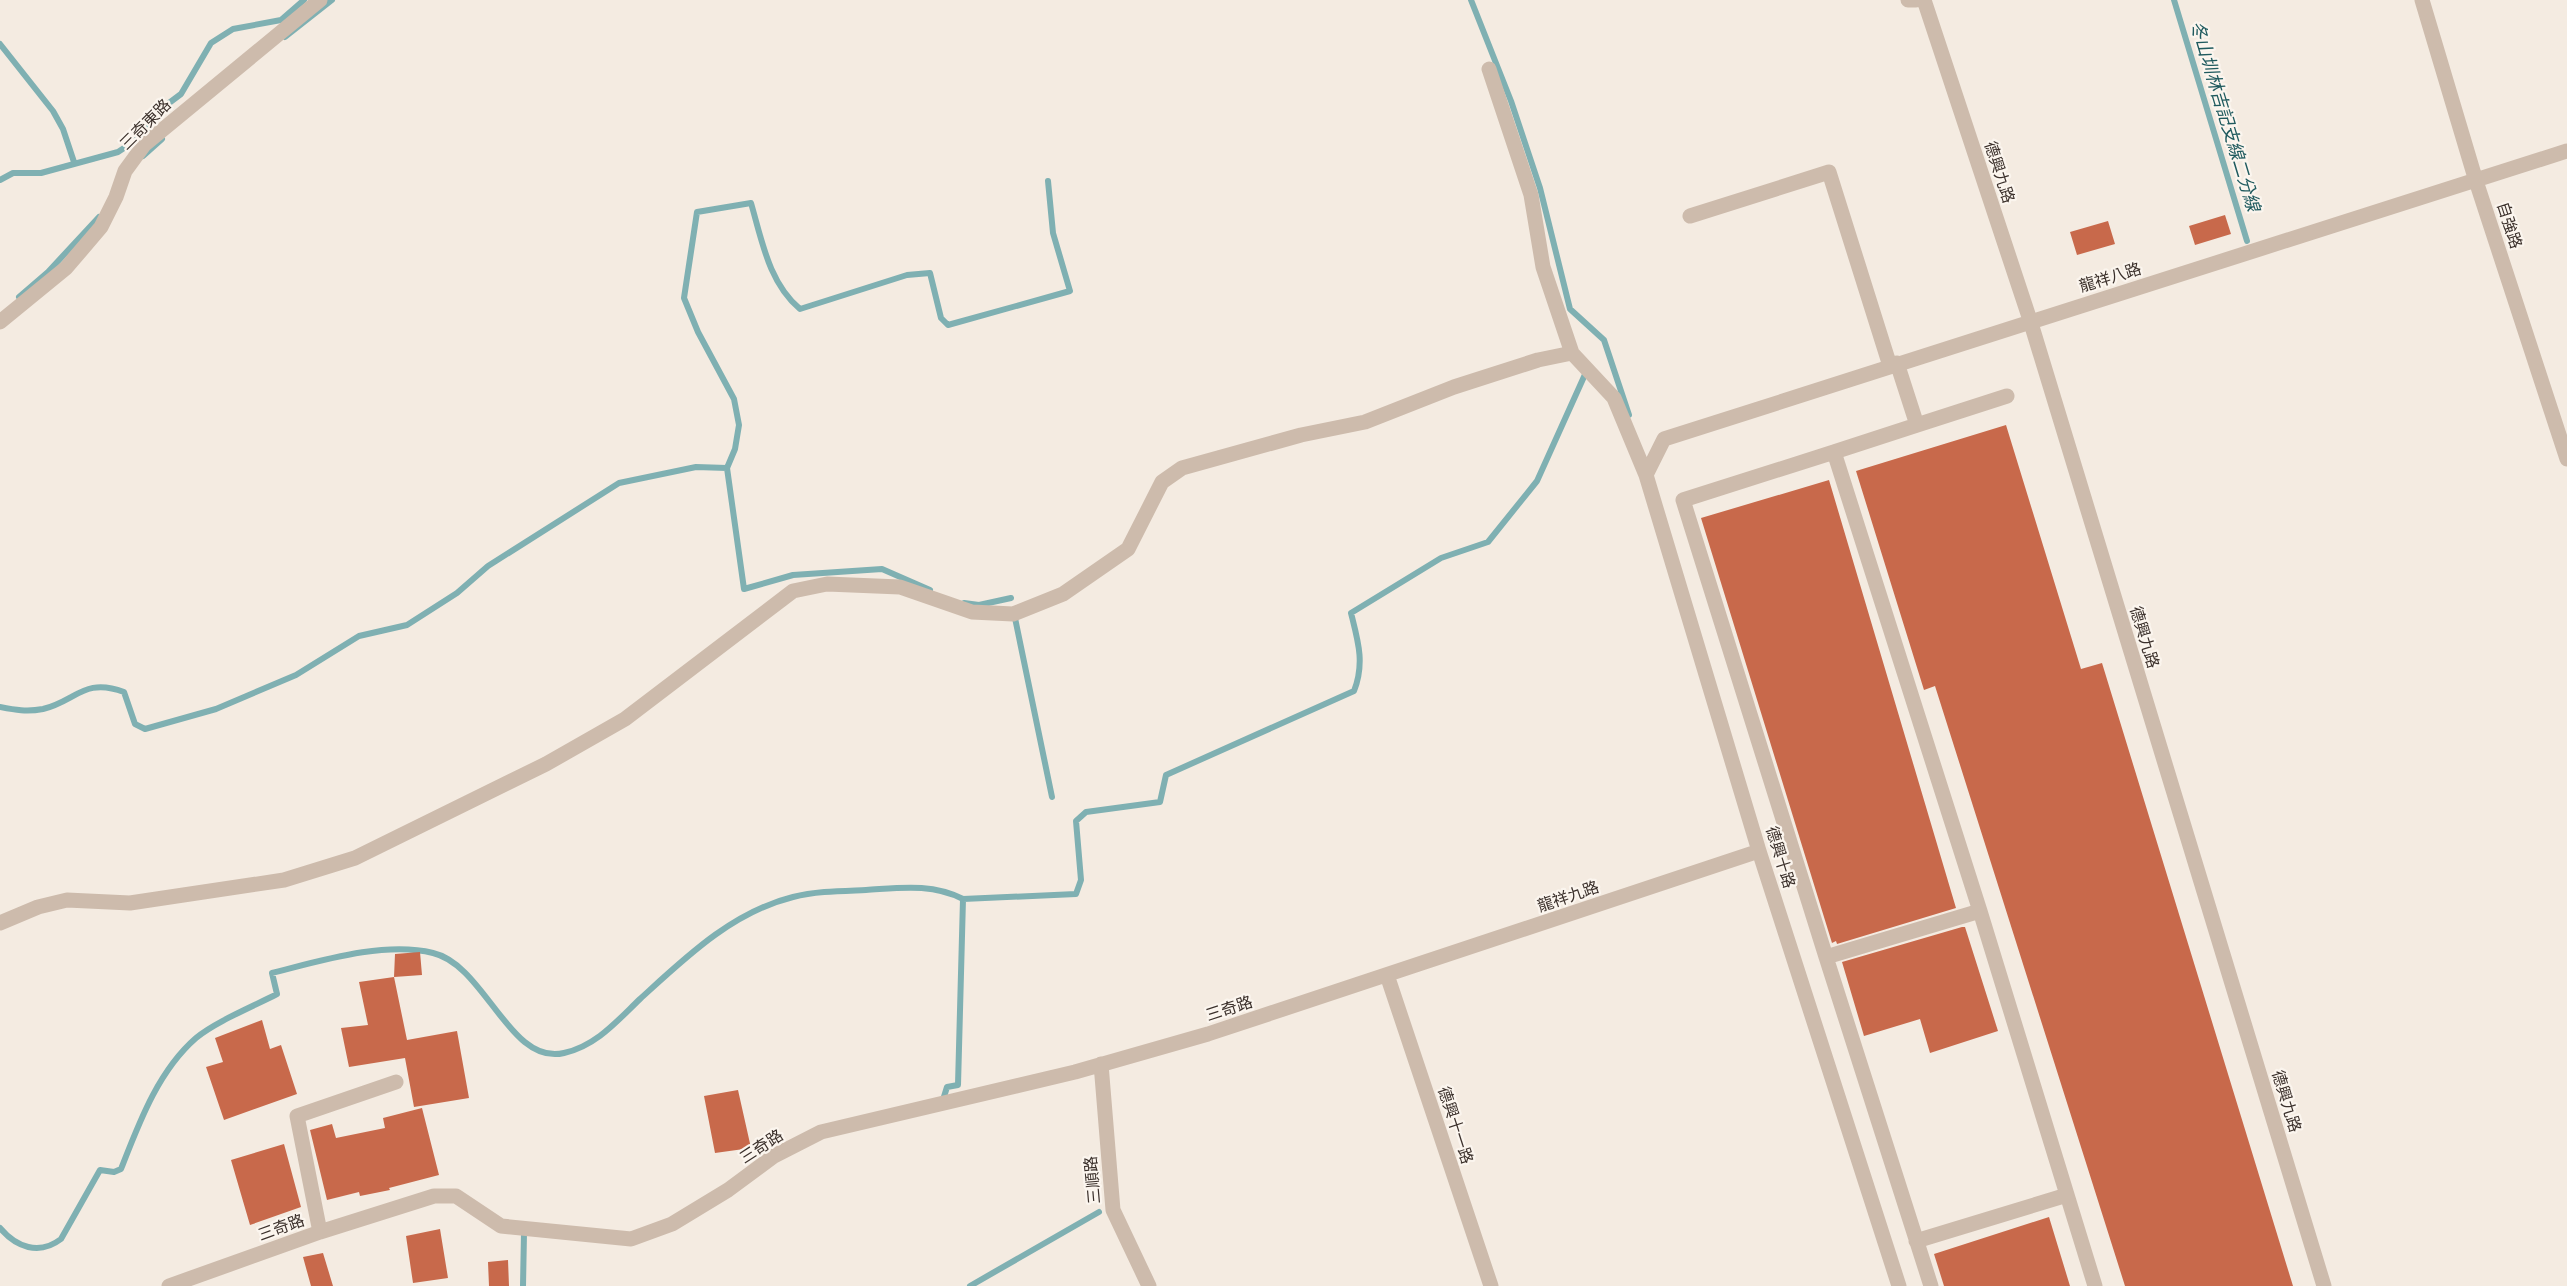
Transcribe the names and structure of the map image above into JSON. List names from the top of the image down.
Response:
{
  "streets": {
    "street": [
      "三奇東路",
      "德興九路",
      "自強路",
      "龍祥八路",
      "德興十路",
      "龍祥九路",
      "三奇路",
      "德興十一路",
      "三順路"
    ]
  },
  "crossings": [
    ["德興九路", "龍祥八路"],
    ["自強路", "龍祥八路"],
    ["龍祥八路", "德興十路"],
    ["德興十路", "龍祥九路"],
    ["龍祥九路", "三奇路"],
    ["龍祥九路", "德興十一路"],
    ["三奇路", "德興十一路"],
    ["三奇路", "三順路"]
  ],
  "water": ["冬山圳林吉記支線二分線"]
}
